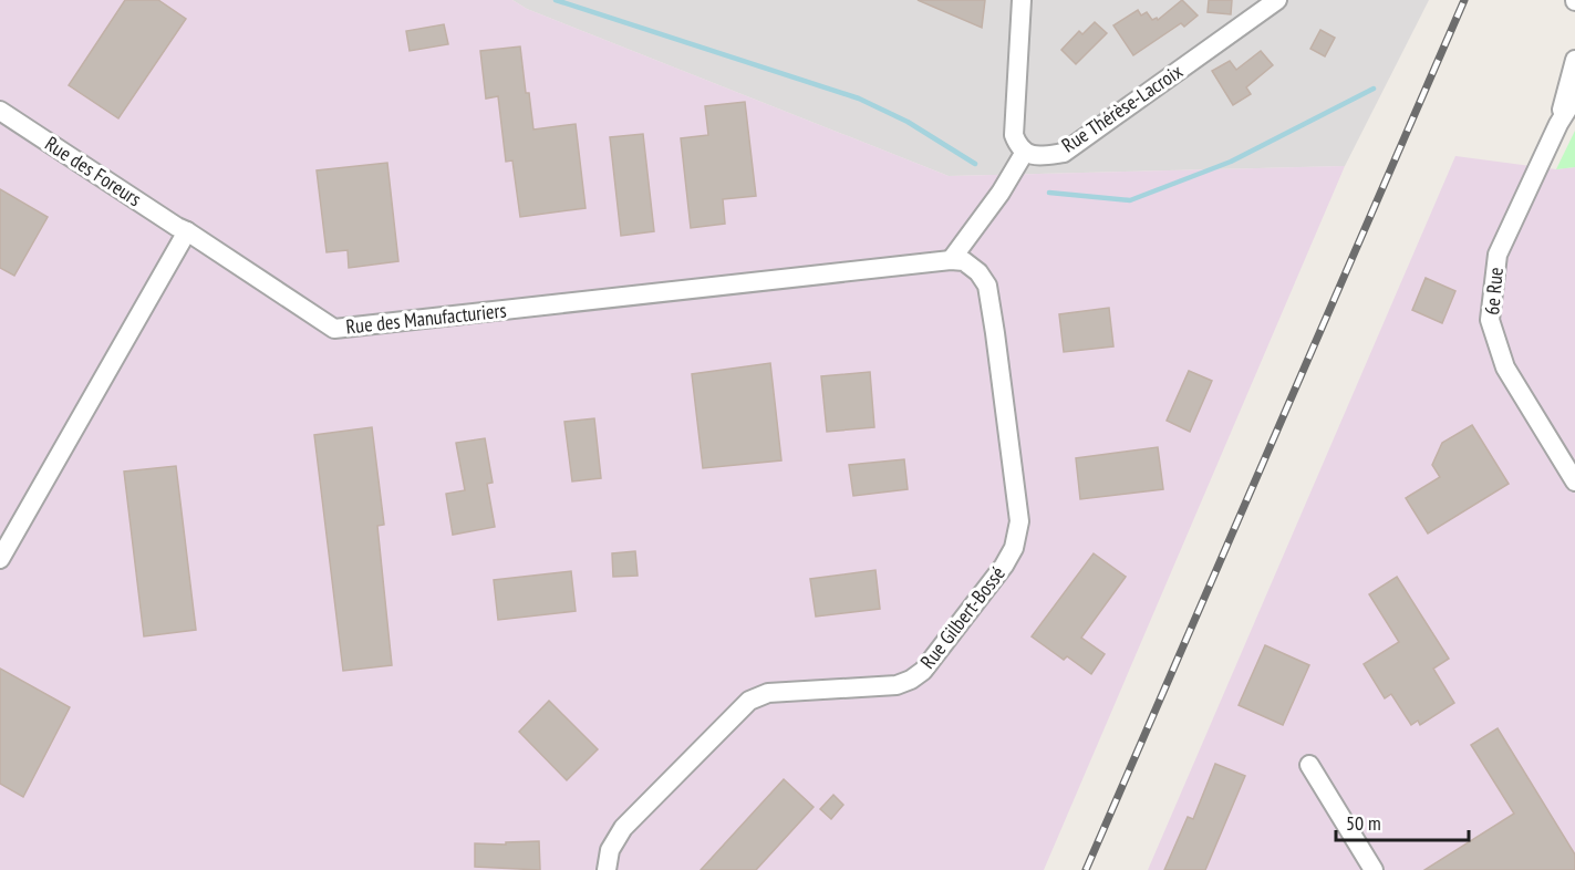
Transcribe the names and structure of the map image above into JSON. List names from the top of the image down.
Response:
{
  "streets": {
    "street": [
      "Rue Thérèse-Lacroix",
      "Rue des Foreurs",
      "6e Rue",
      "Rue des Manufacturiers",
      "Rue Gilbert-Bossé"
    ]
  },
  "crossings": [
    ["Rue des Foreurs", "Rue des Manufacturiers"],
    ["Rue des Manufacturiers", "Rue Gilbert-Bossé"]
  ],
  "scale_bar": "50 m"
}
